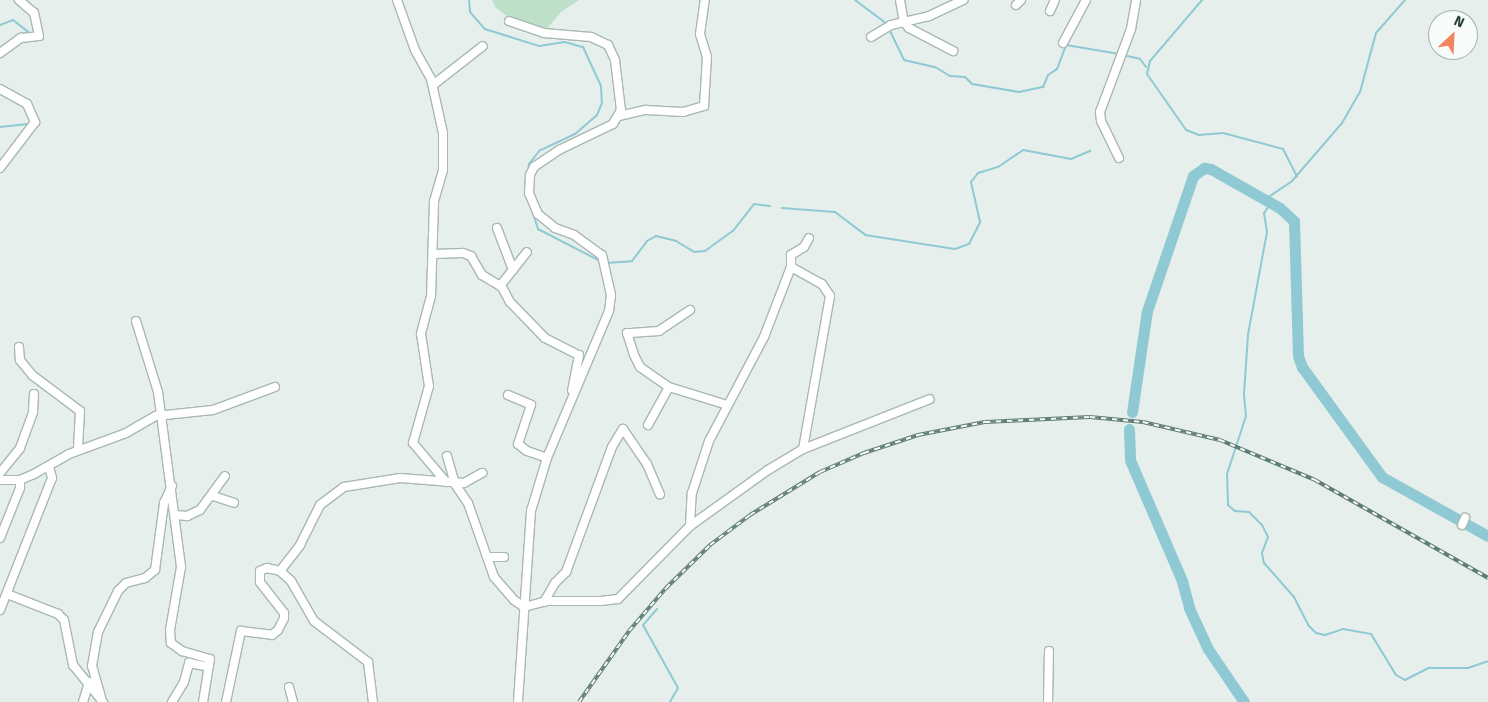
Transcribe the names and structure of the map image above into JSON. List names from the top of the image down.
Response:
{
  "north": "top right"
}
